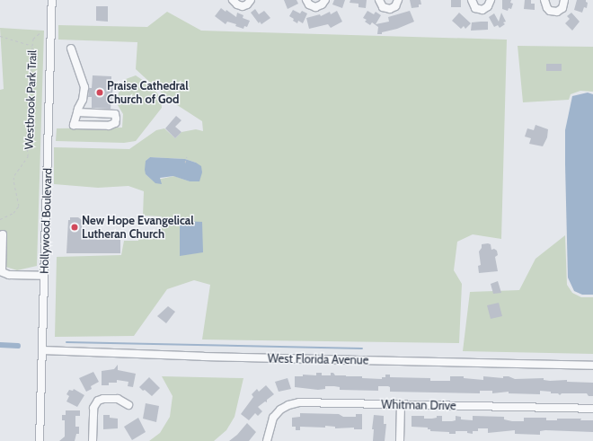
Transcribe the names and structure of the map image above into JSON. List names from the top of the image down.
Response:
{
  "streets": {
    "street": ["Hollywood Boulevard", "West Florida Avenue", "Whitman Drive"],
    "path": ["Westbrook Park Trail"]
  },
  "crossings": [
    ["Hollywood Boulevard", "West Florida Avenue"]
  ],
  "places": ["Praise Cathedral Church of God", "New Hope Evangelical Lutheran Church"]
}
